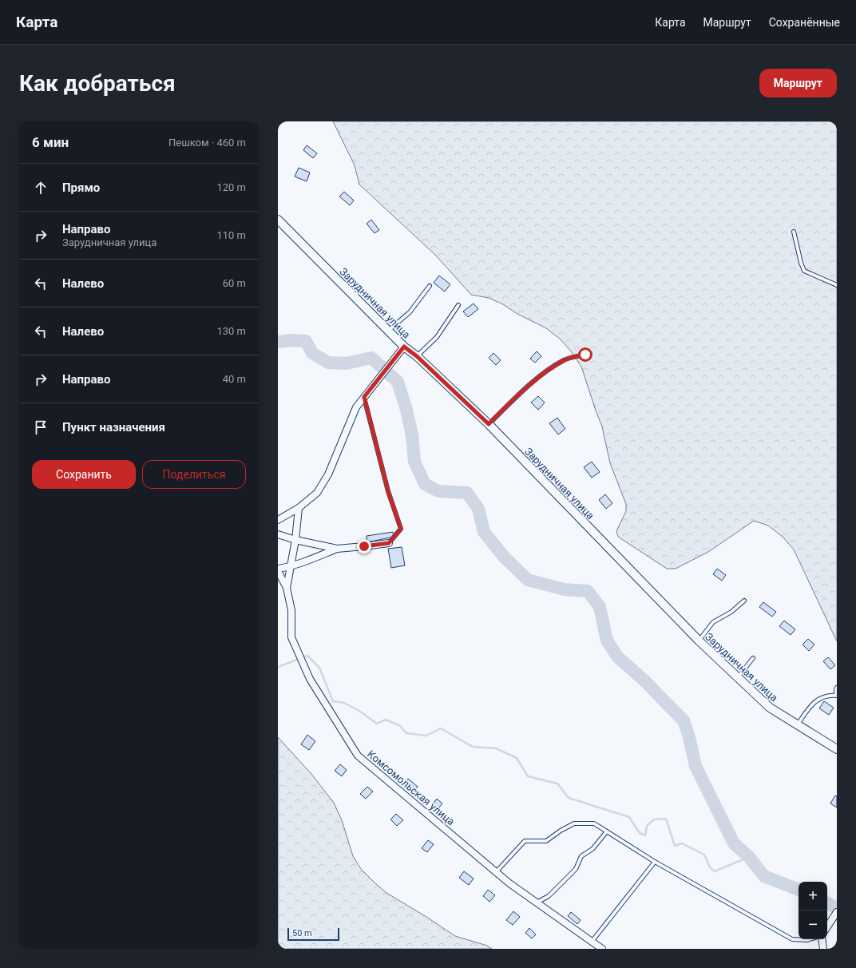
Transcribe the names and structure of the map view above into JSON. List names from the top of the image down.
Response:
{
  "streets": {
    "street": ["Зарудничная улица", "Комсомольская улица"]
  },
  "scale_bar": "50 m",
  "page": {
    "header": "Карта",
    "nav": ["Карта", "Маршрут", "Сохранённые"],
    "buttons": [
      "Маршрут",
      ["Сохранить", "Поделиться"]
    ],
    "title": "Как добраться",
    "heading": ["6 мин", "Пешком · 460 m"],
    "list": [
      ["Прямо", "120 m"],
      ["Направо", "Зарудничная улица", "110 m"],
      ["Налево", "60 m"],
      ["Налево", "130 m"],
      ["Направо", "40 m"],
      "Пункт назначения"
    ],
    "map_buttons": ["+", "−"],
    "scale": "50 m"
  }
}
